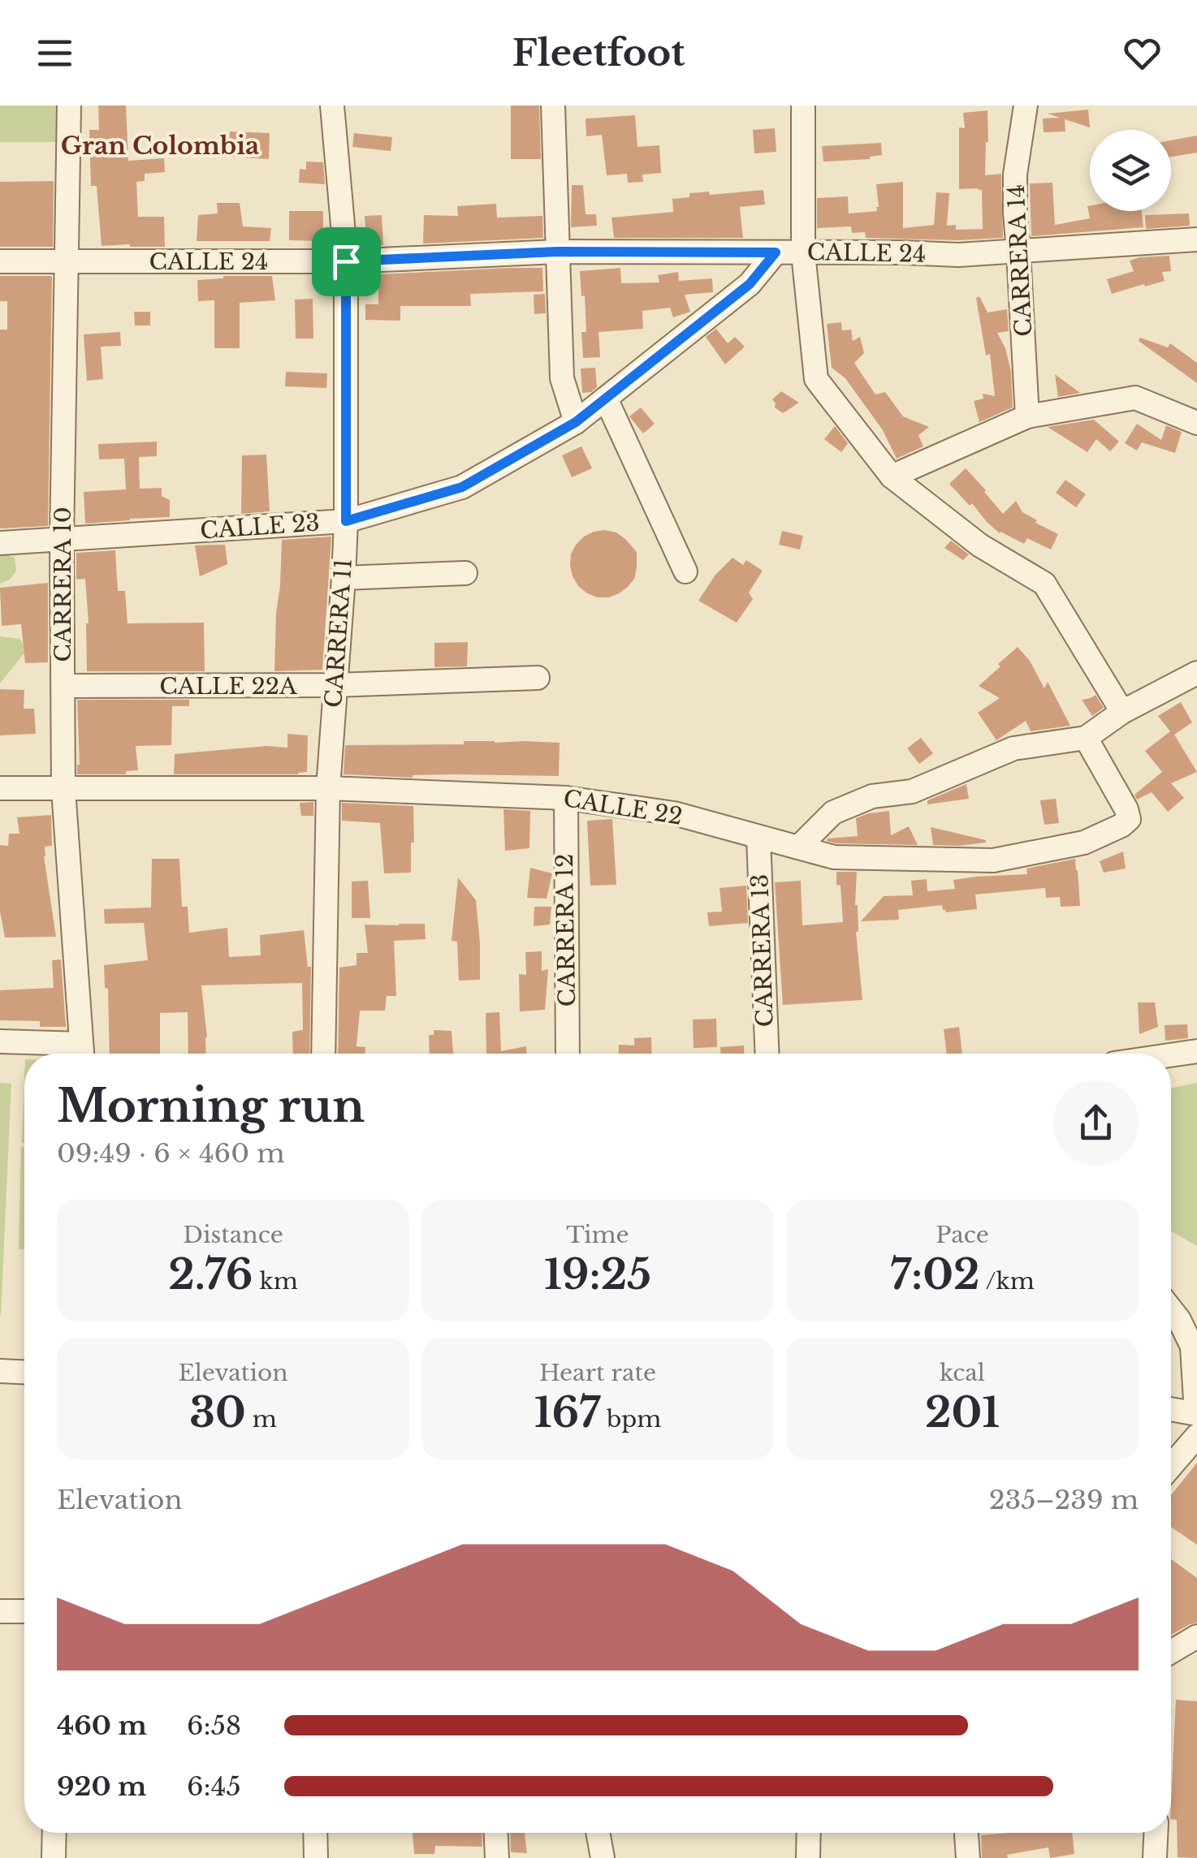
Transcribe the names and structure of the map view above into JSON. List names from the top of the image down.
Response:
{
  "streets": {
    "street": [
      "CALLE 24",
      "CARRERA 14",
      "CALLE 23",
      "CARRERA 10",
      "CARRERA 11",
      "CALLE 22A",
      "CALLE 22",
      "CARRERA 12",
      "CARRERA 13"
    ]
  },
  "crossings": [
    ["CALLE 24", "CARRERA 14"],
    ["CALLE 24", "CALLE 23"],
    ["CALLE 24", "CARRERA 10"],
    ["CALLE 24", "CARRERA 11"],
    ["CALLE 23", "CARRERA 10"],
    ["CALLE 23", "CARRERA 11"],
    ["CARRERA 10", "CALLE 22A"],
    ["CARRERA 10", "CALLE 22"],
    ["CARRERA 11", "CALLE 22A"],
    ["CARRERA 11", "CALLE 22"],
    ["CALLE 22", "CARRERA 12"],
    ["CALLE 22", "CARRERA 13"]
  ],
  "districts": ["Gran Colombia"],
  "page": {
    "header": "Fleetfoot",
    "heading": ["Morning run", "09:49 · 6 × 460 m"],
    "stats": [
      ["Distance", "2.76 km"],
      ["Time", "19:25"],
      ["Pace", "7:02 /km"],
      ["Elevation", "30 m"],
      ["Heart rate", "167 bpm"],
      ["kcal", "201"]
    ],
    "chart": ["Elevation", "235–239 m"],
    "list": [
      {
        "name": "460 m",
        "note": "6:58"
      },
      {
        "name": "920 m",
        "note": "6:45"
      }
    ]
  }
}
